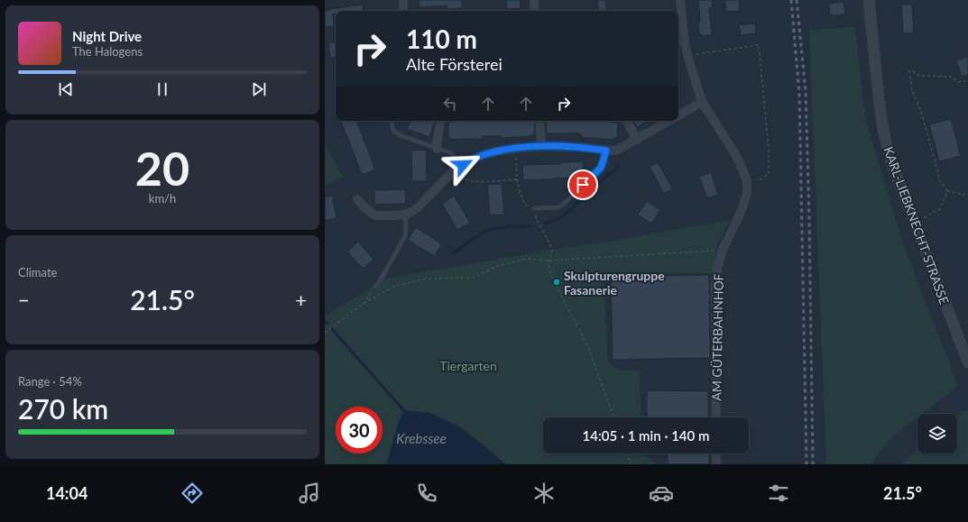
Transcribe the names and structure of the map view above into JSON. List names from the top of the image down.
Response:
{
  "streets": {
    "street": ["KARL-LIEBKNECHT-STRASSE", "AM GÜTERBAHNHOF"]
  },
  "water": ["Krebssee"],
  "parks": ["Tiergarten"],
  "places": ["Skulpturengruppe Fasanerie"],
  "page": {
    "turn": ["110 m", "Alte Försterei"],
    "song": ["Night Drive", "The Halogens"],
    "tile": [
      ["20", "km/h"],
      "Climate",
      ["Range · 54%", "270 km"]
    ],
    "heat": ["−", "21.5°", "+"],
    "limit": "30",
    "trip": "14:05 · 1 min · 140 m",
    "tabs": ["14:04", "21.5°"]
  }
}
